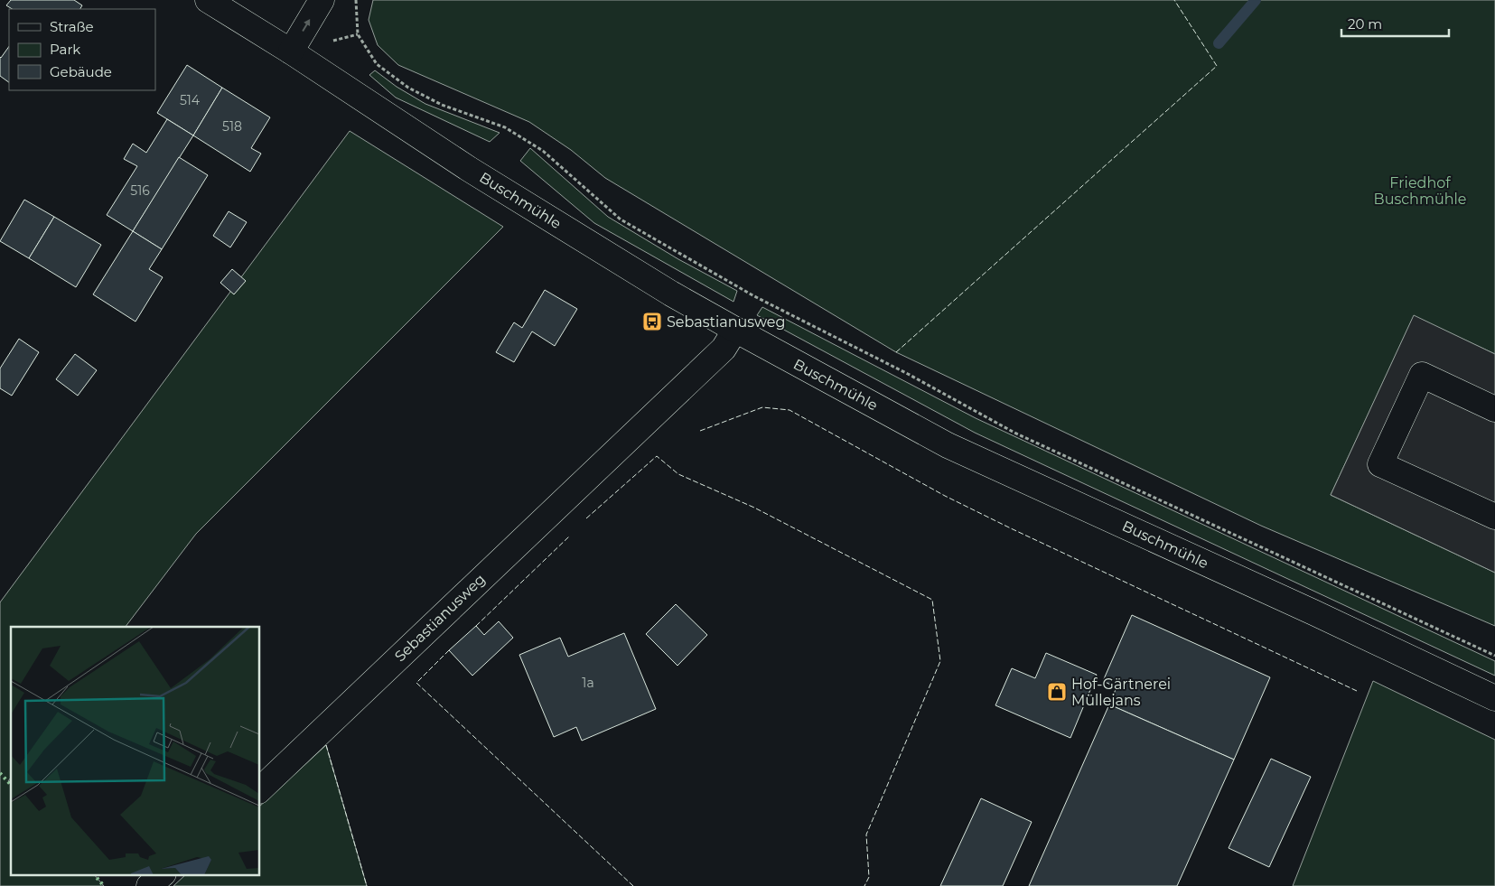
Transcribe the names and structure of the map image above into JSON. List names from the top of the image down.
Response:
{
  "streets": {
    "main road": ["Buschmühle", "Sebastianusweg"]
  },
  "crossings": [
    ["Buschmühle", "Sebastianusweg"]
  ],
  "parks": ["Friedhof Buschmühle"],
  "places": {
    "bus stop": ["Sebastianusweg"],
    "shop": ["Hof-Gärtnerei Müllejans"]
  },
  "house_numbers": [
    "514",
    "518",
    "516",
    "1a"
  ],
  "legend": ["Straße", "Park", "Gebäude"],
  "scale_bar": "20 m"
}
